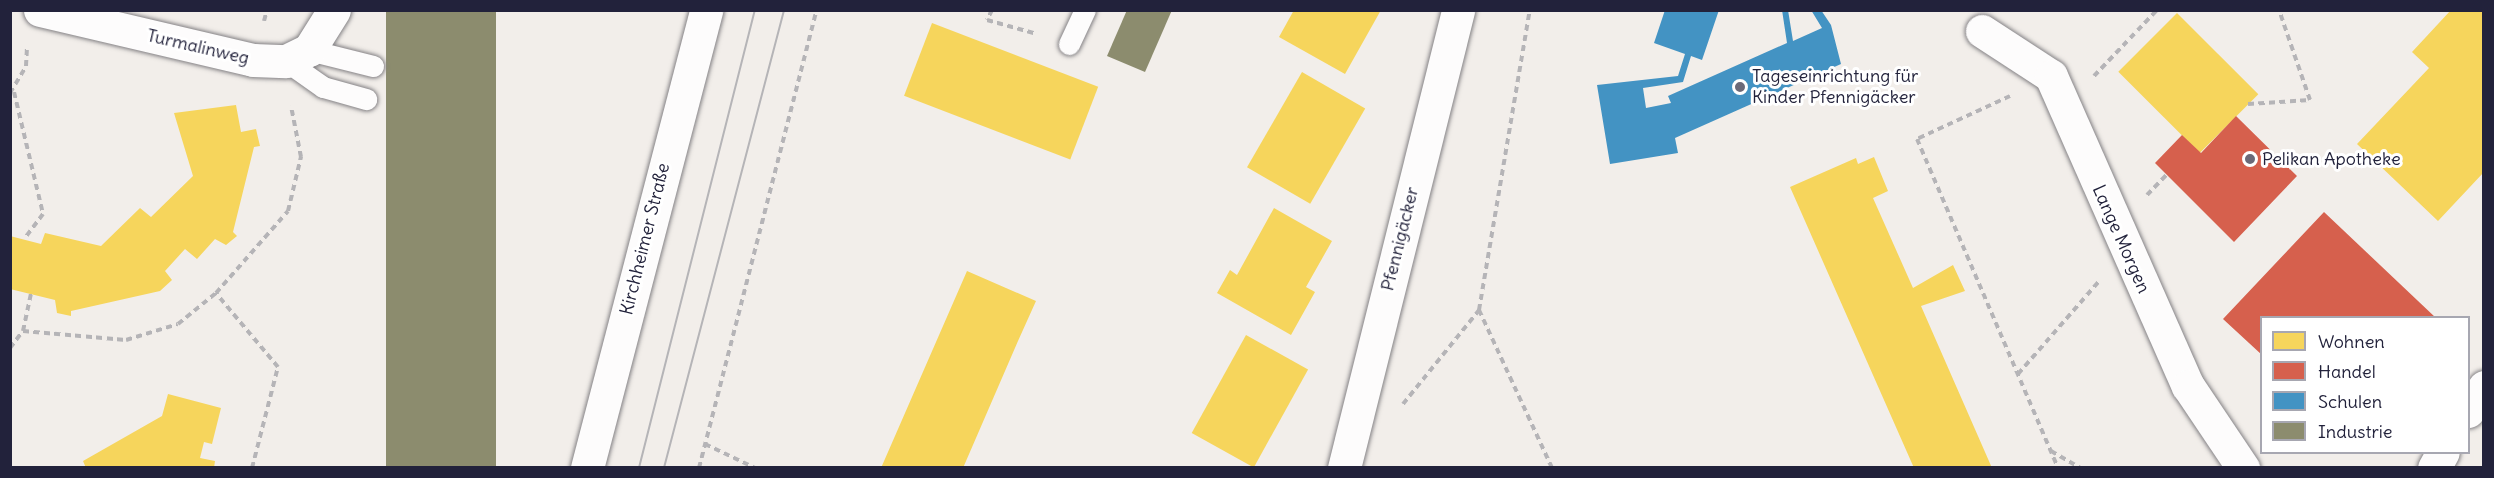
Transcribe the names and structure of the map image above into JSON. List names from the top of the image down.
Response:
{
  "streets": {
    "street": [
      "Turmalinweg",
      "Kirchheimer Straße",
      "Pfennigäcker",
      "Lange Morgen"
    ]
  },
  "places": ["Tageseinrichtung für Kinder Pfennigäcker", "Pelikan Apotheke"],
  "legend": [
    "Wohnen",
    "Handel",
    "Schulen",
    "Industrie"
  ]
}
